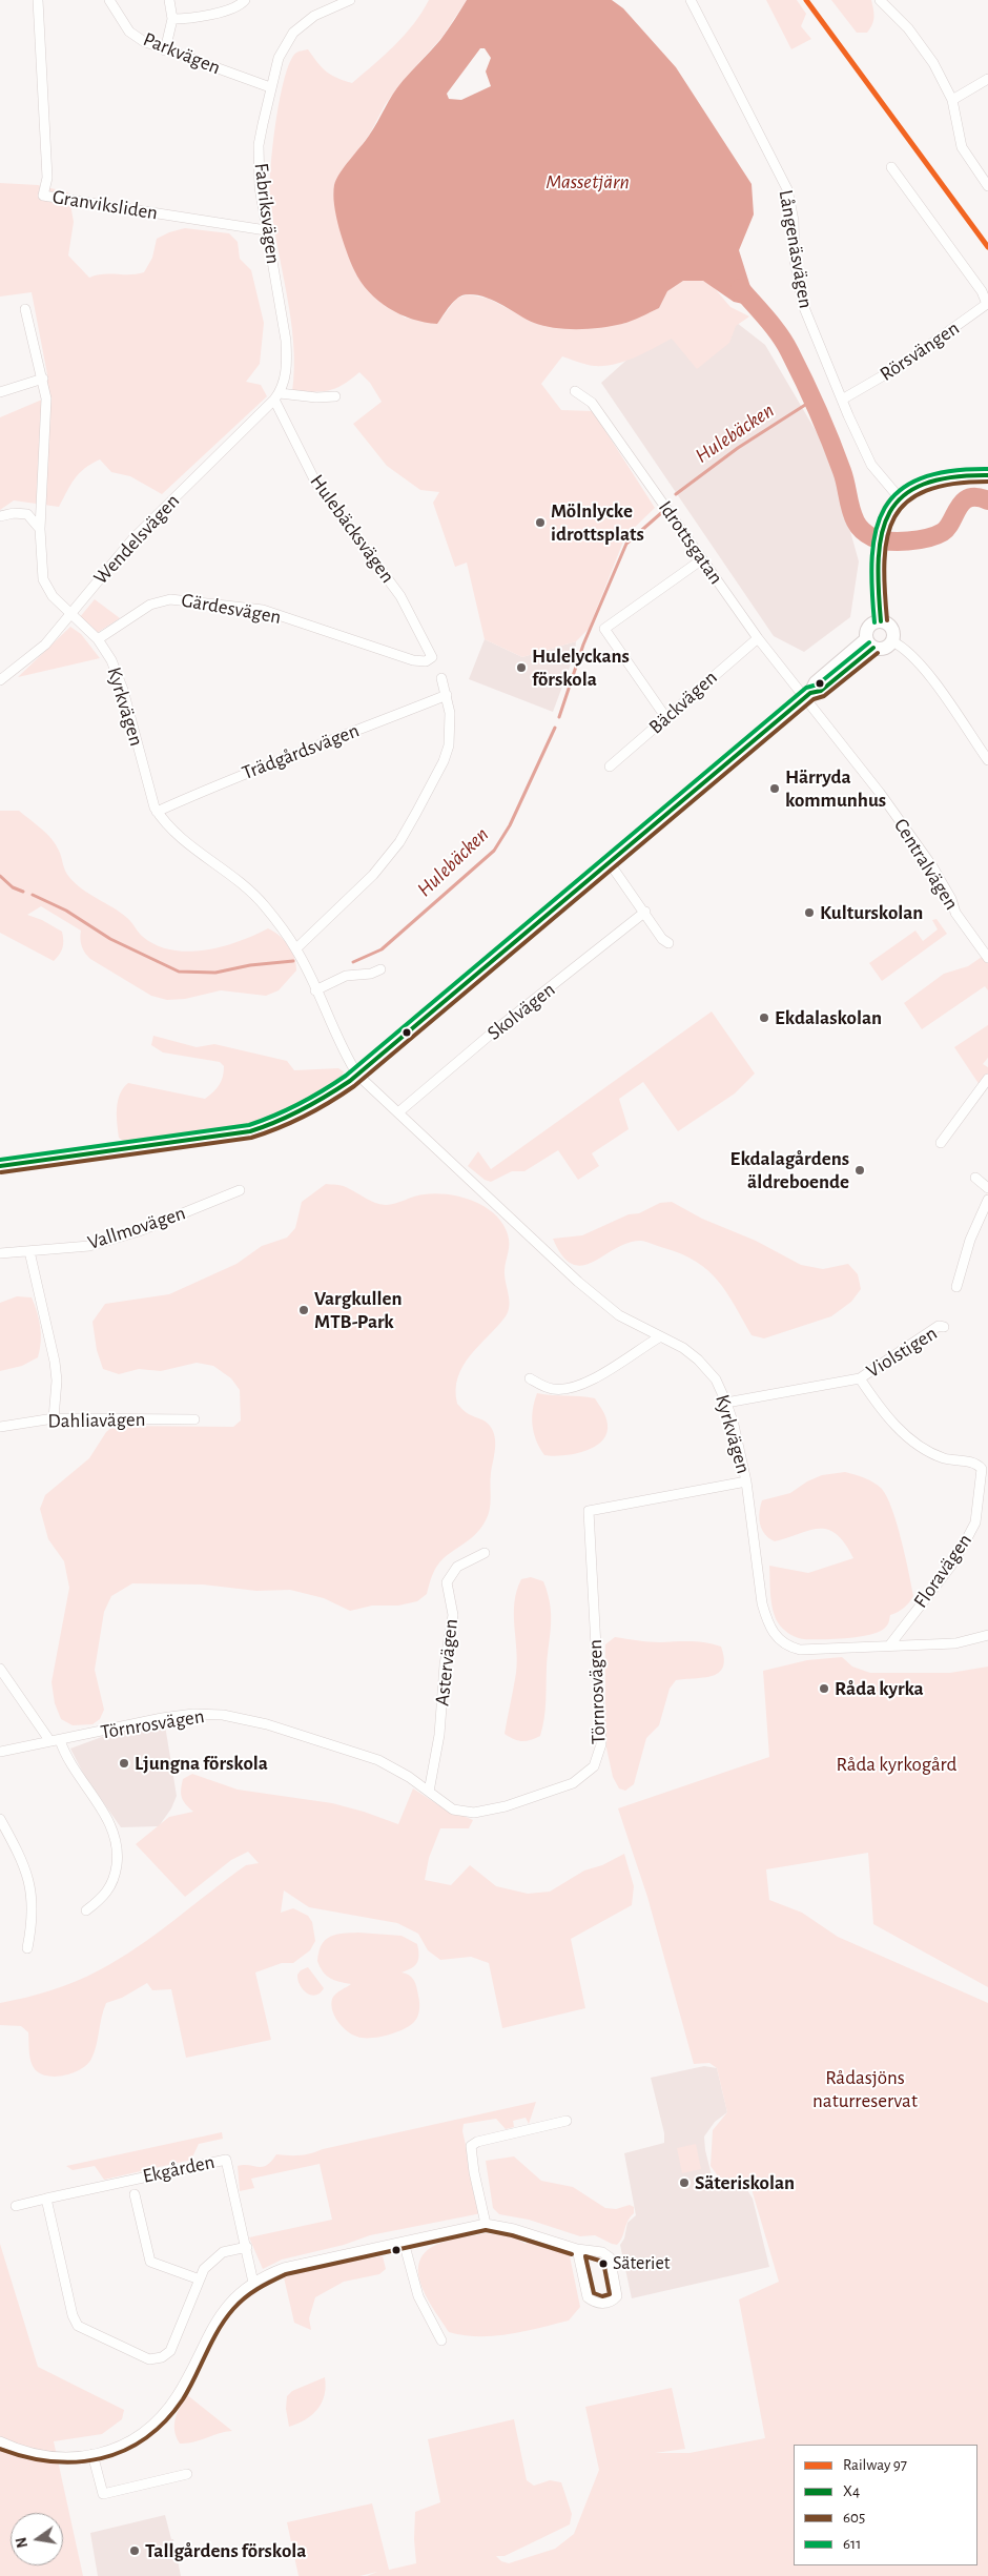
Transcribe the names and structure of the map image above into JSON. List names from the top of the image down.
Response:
{
  "streets": {
    "street": [
      "Parkvägen",
      "Granviksliden",
      "Fabriksvägen",
      "Långenäsvägen",
      "Rörsvängen",
      "Hulebäcksvägen",
      "Wendelsvägen",
      "Idrottsgatan",
      "Gärdesvägen",
      "Bäckvägen",
      "Kyrkvägen",
      "Trädgårdsvägen",
      "Centralvägen",
      "Skolvägen",
      "Vallmovägen",
      "Violstigen",
      "Dahliavägen",
      "Floravägen",
      "Astervägen",
      "Törnrosvägen",
      "Ekgården"
    ]
  },
  "crossings": [
    ["Parkvägen", "Fabriksvägen"],
    ["Granviksliden", "Fabriksvägen"],
    ["Fabriksvägen", "Hulebäcksvägen"],
    ["Fabriksvägen", "Wendelsvägen"],
    ["Långenäsvägen", "Rörsvängen"],
    ["Hulebäcksvägen", "Wendelsvägen"],
    ["Hulebäcksvägen", "Gärdesvägen"],
    ["Wendelsvägen", "Kyrkvägen"],
    ["Idrottsgatan", "Bäckvägen"],
    ["Idrottsgatan", "Centralvägen"],
    ["Gärdesvägen", "Kyrkvägen"],
    ["Kyrkvägen", "Trädgårdsvägen"],
    ["Kyrkvägen", "Skolvägen"],
    ["Kyrkvägen", "Floravägen"],
    ["Kyrkvägen", "Törnrosvägen"],
    ["Violstigen", "Floravägen"],
    ["Astervägen", "Törnrosvägen"]
  ],
  "water": ["Massetjärn", "Hulebäcken"],
  "parks": ["Råda kyrkogård", "Rådasjöns naturreservat"],
  "places": [
    "Mölnlycke idrottsplats",
    "Hulelyckans förskola",
    "Härryda kommunhus",
    "Kulturskolan",
    "Ekdalaskolan",
    "Ekdalagårdens äldreboende",
    "Vargkullen MTB-Park",
    "Råda kyrka",
    "Ljungna förskola",
    "Säteriskolan",
    "Säteriet",
    "Tallgårdens förskola"
  ],
  "lines": [
    "rail line 97",
    "transit line 611",
    "transit line X4",
    "transit line 605"
  ],
  "legend": [
    "Railway 97",
    "X4",
    "605",
    "611"
  ],
  "north": "left"
}
